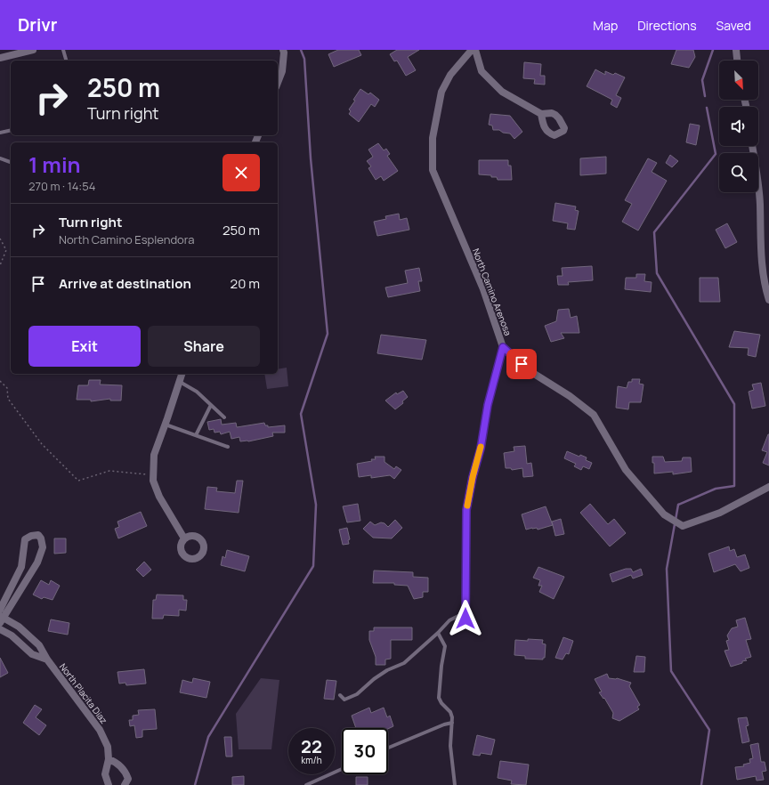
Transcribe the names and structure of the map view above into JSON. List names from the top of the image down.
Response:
{
  "streets": {
    "street": ["North Camino Arenosa", "North Placita Diaz"]
  },
  "north": "bottom right",
  "page": {
    "header": "Drivr",
    "nav": ["Map", "Directions", "Saved"],
    "turn": ["250 m", "Turn right"],
    "heading": ["1 min", "270 m · 14:54"],
    "list": [
      {
        "name": "Turn right",
        "note": "North Camino Esplendora",
        "value": "250 m"
      },
      {
        "name": "Arrive at destination",
        "value": "20 m"
      }
    ],
    "buttons": ["Exit", "Share"],
    "speed": "22 km/h",
    "limit": "30"
  }
}
